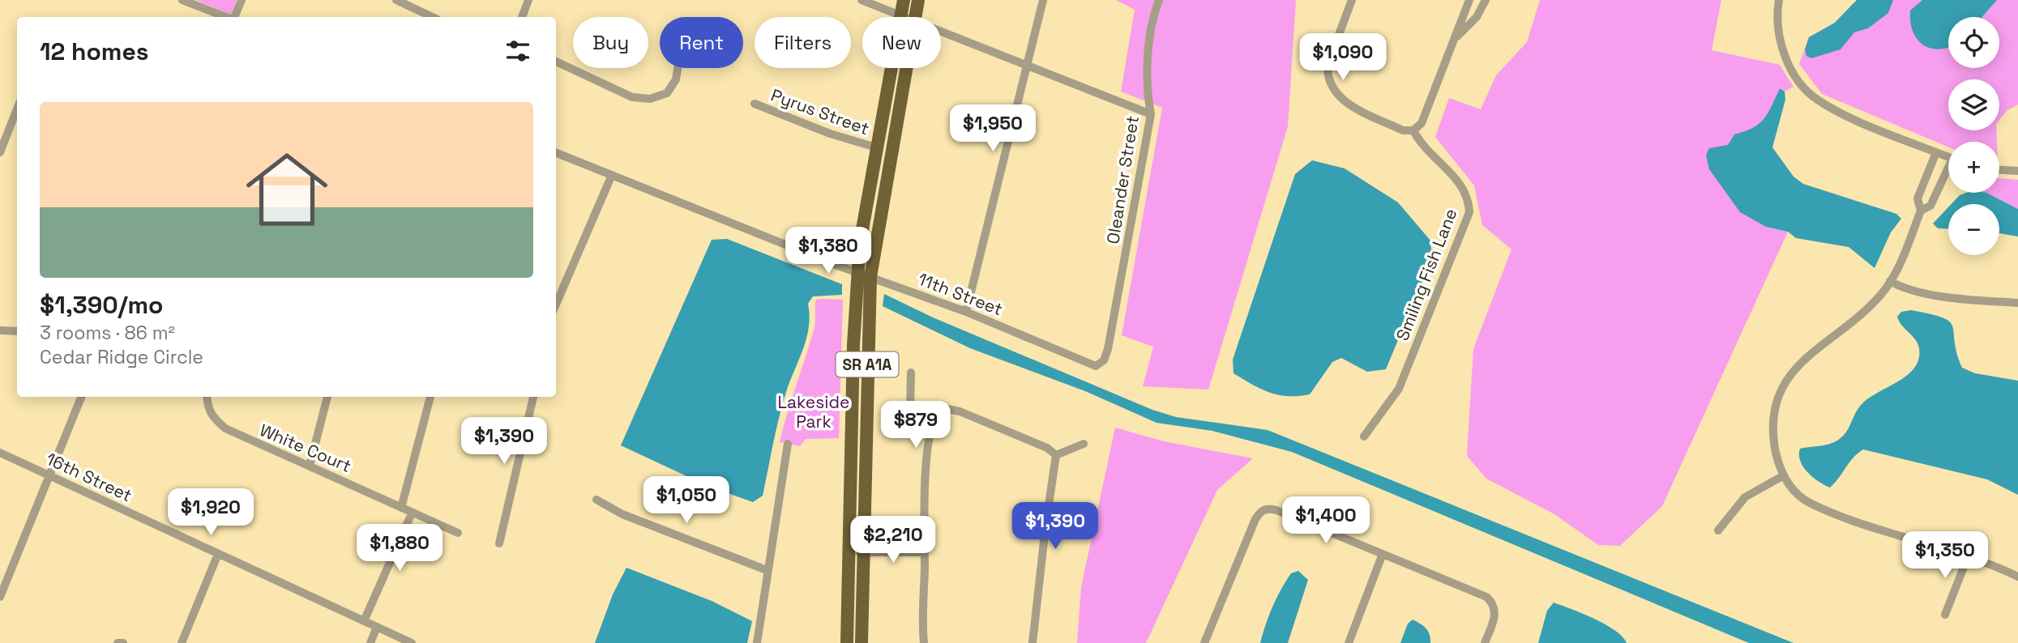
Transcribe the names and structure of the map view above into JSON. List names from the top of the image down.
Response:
{
  "streets": {
    "main road": ["SR A1A"],
    "street": [
      "Pyrus Street",
      "Oleander Street",
      "Smiling Fish Lane",
      "11th Street",
      "White Court",
      "16th Street"
    ]
  },
  "crossings": [
    ["Pyrus Street", "SR A1A"],
    ["Oleander Street", "11th Street"],
    ["11th Street", "SR A1A"]
  ],
  "parks": ["Lakeside Park"],
  "page": {
    "map_buttons": ["+", "−"],
    "chip": [
      "Buy",
      "Rent",
      "Filters",
      "New"
    ],
    "heading": "12 homes",
    "price": [
      "$1,090",
      "$1,950",
      "$1,380",
      "$879",
      "$1,390",
      "$1,050",
      "$1,920",
      "$1,400",
      "$1,390",
      "$2,210",
      "$1,880",
      "$1,350"
    ],
    "list": [
      {
        "name": "$1,390/mo",
        "note": "3 rooms · 86 m² · Cedar Ridge Circle"
      }
    ]
  }
}
